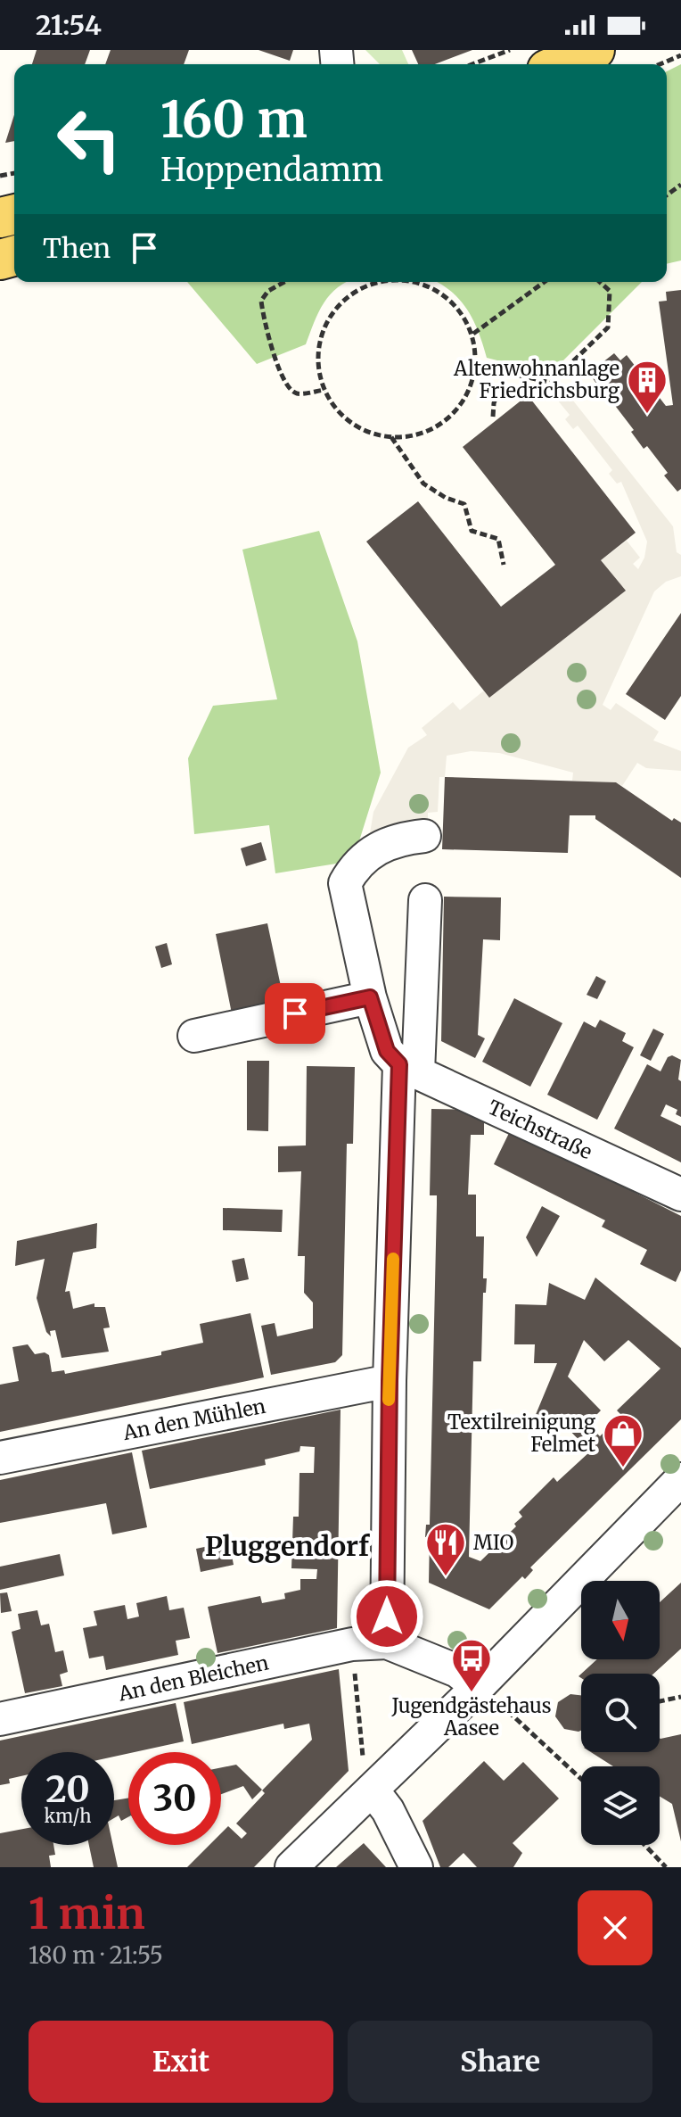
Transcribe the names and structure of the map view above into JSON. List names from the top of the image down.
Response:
{
  "streets": {
    "street": ["Teichstraße", "An den Mühlen", "An den Bleichen"]
  },
  "districts": ["Pluggendorf"],
  "places": {
    "building": ["Altenwohnanlage Friedrichsburg"],
    "shop": ["Textilreinigung Felmet"],
    "restaurant": ["MIO"],
    "bus stop": ["Jugendgästehaus Aasee"]
  },
  "north": "bottom",
  "page": {
    "status": "21:54",
    "turn": ["160 m", "Hoppendamm"],
    "then": "Then",
    "speed": "20 km/h",
    "limit": "30",
    "heading": ["1 min", "180 m · 21:55"],
    "buttons": ["Exit", "Share"]
  }
}
